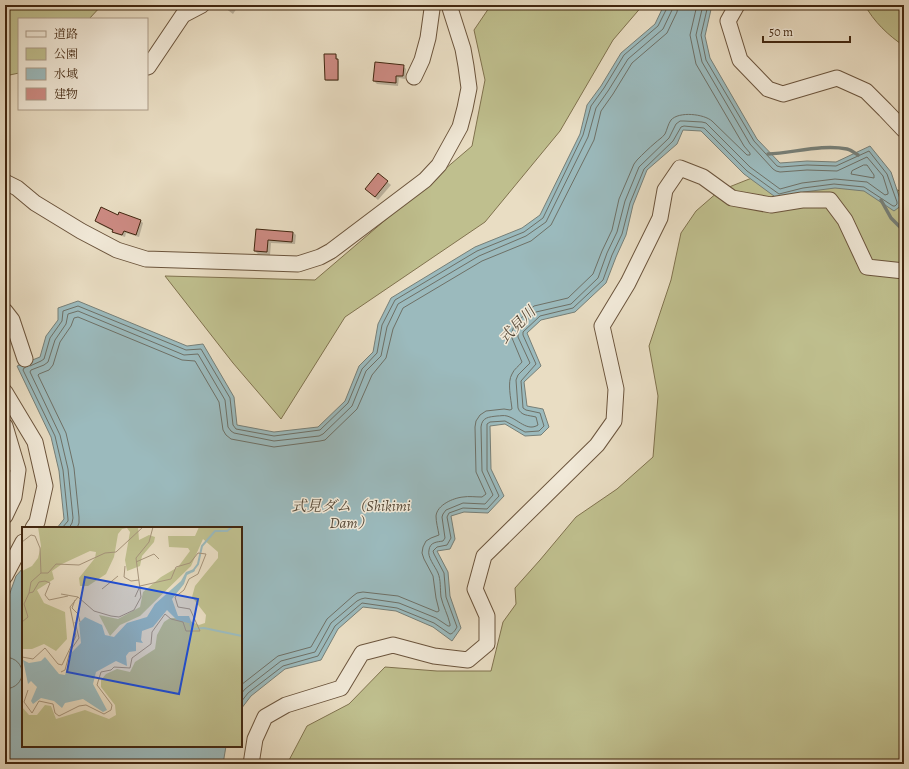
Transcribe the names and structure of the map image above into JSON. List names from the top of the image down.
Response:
{
  "water": ["式見川", "式見ダム（Shikimi Dam）"],
  "legend": [
    "道路",
    "公園",
    "水域",
    "建物"
  ],
  "scale_bar": "50 m"
}
